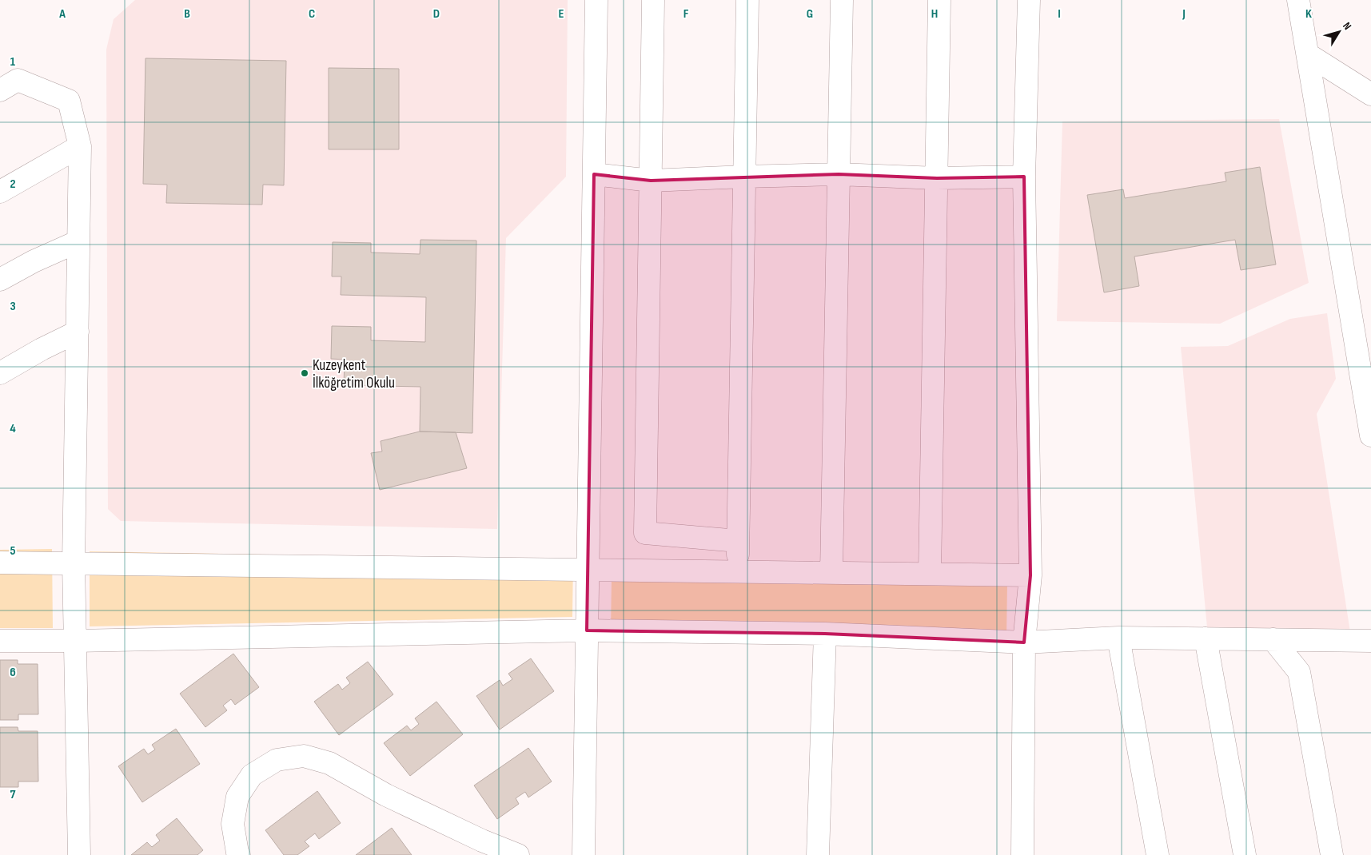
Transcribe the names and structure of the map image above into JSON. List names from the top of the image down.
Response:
{
  "places": ["Kuzeykent İlköğretim Okulu"],
  "north": "top right",
  "grid": {
    "columns": [
      "A",
      "B",
      "C",
      "D",
      "E",
      "F",
      "G",
      "H",
      "I",
      "J",
      "K"
    ],
    "rows": [
      "1",
      "2",
      "3",
      "4",
      "5",
      "6",
      "7"
    ]
  }
}
